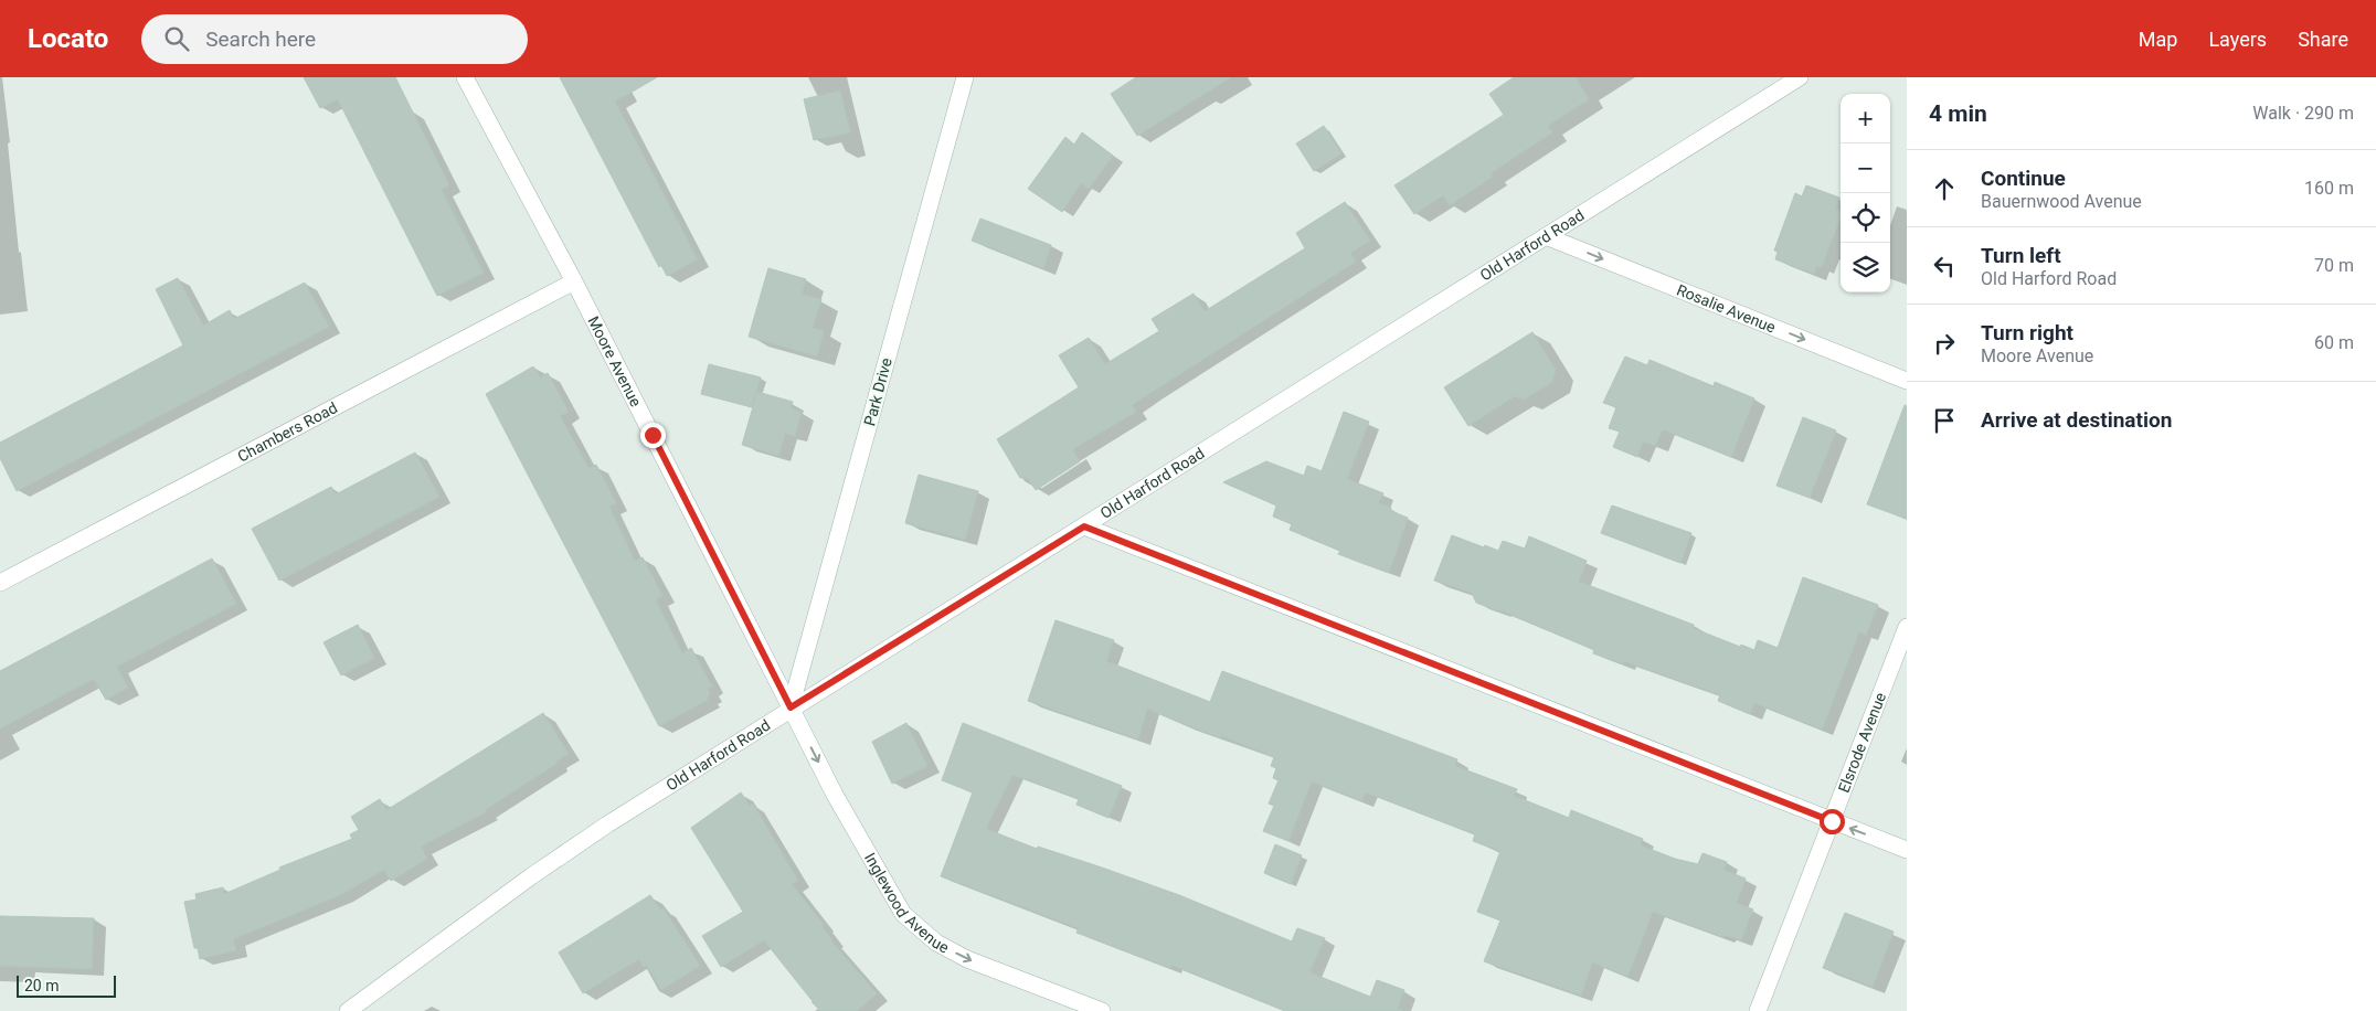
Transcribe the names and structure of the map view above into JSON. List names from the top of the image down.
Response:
{
  "streets": {
    "street": [
      "Old Harford Road",
      "Rosalie Avenue",
      "Moore Avenue",
      "Park Drive",
      "Chambers Road",
      "Elsrode Avenue",
      "Inglewood Avenue"
    ]
  },
  "crossings": [
    ["Old Harford Road", "Rosalie Avenue"],
    ["Old Harford Road", "Moore Avenue"],
    ["Old Harford Road", "Park Drive"],
    ["Old Harford Road", "Inglewood Avenue"],
    ["Moore Avenue", "Park Drive"],
    ["Moore Avenue", "Chambers Road"],
    ["Moore Avenue", "Inglewood Avenue"],
    ["Park Drive", "Inglewood Avenue"]
  ],
  "one_way": ["Rosalie Avenue", "Inglewood Avenue"],
  "scale_bar": "20 m",
  "page": {
    "header": "Locato",
    "search": "Search here",
    "nav": ["Map", "Layers", "Share"],
    "heading": ["4 min", "Walk · 290 m"],
    "map_buttons": ["+", "−"],
    "list": [
      ["Continue", "Bauernwood Avenue", "160 m"],
      ["Turn left", "Old Harford Road", "70 m"],
      ["Turn right", "Moore Avenue", "60 m"],
      "Arrive at destination"
    ],
    "scale": "20 m"
  }
}
